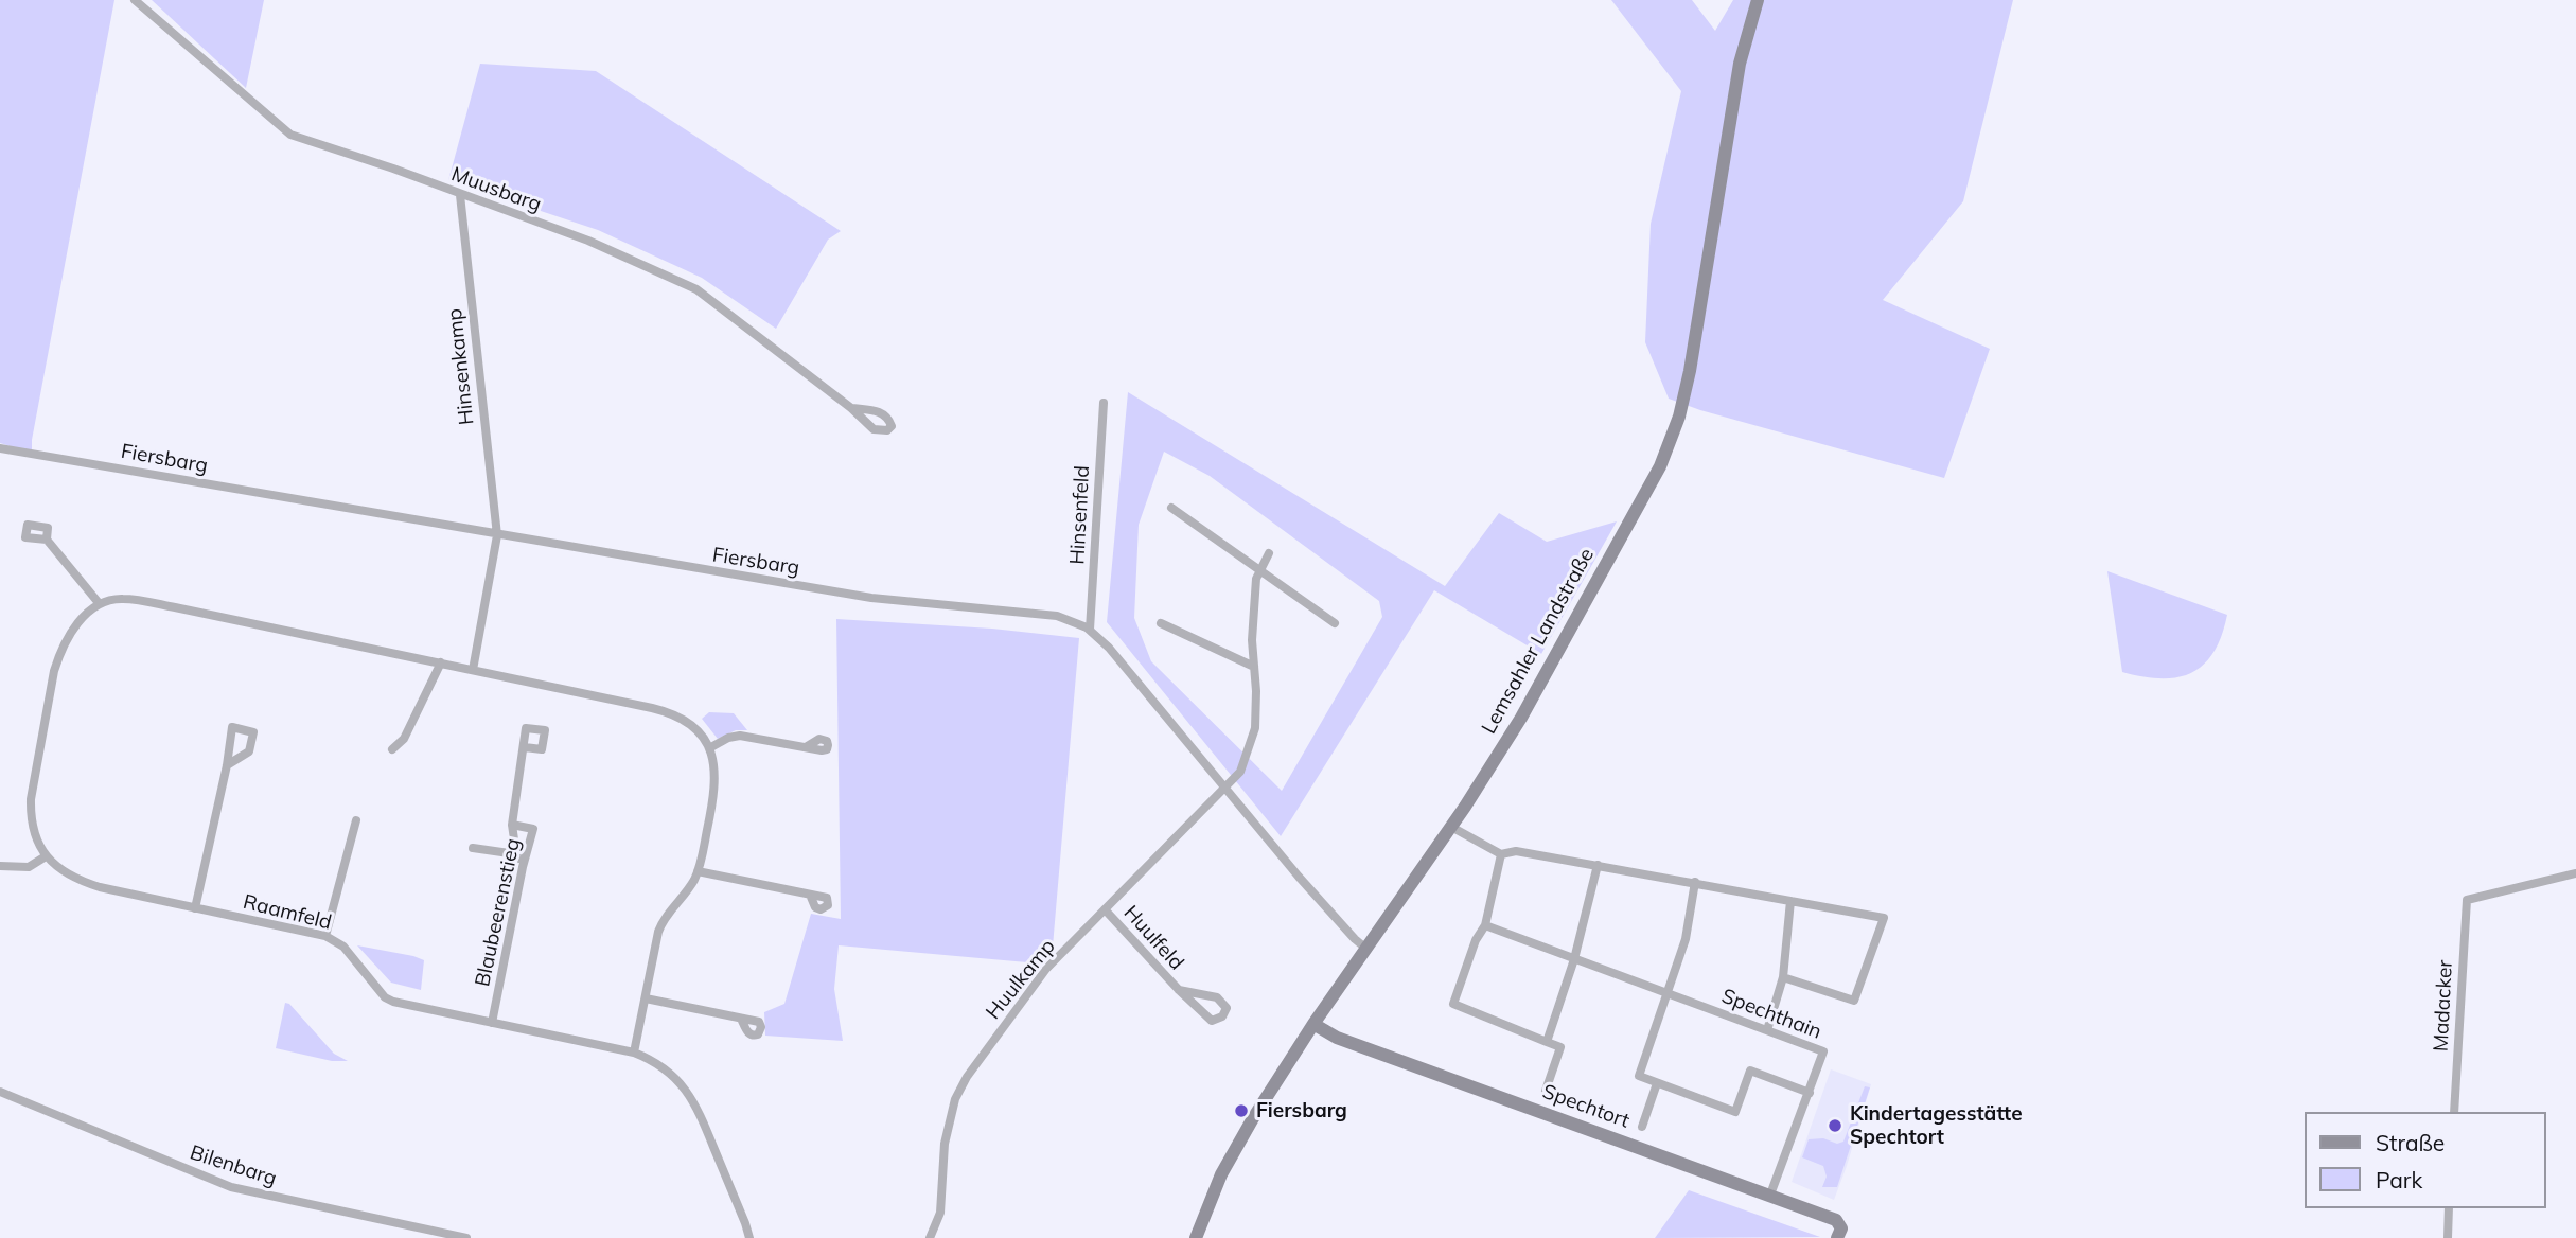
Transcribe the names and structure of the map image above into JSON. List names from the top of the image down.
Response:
{
  "streets": {
    "main road": ["Lemsahler Landstraße", "Spechtort"],
    "street": [
      "Muusbarg",
      "Hinsenkamp",
      "Fiersbarg",
      "Hinsenfeld",
      "Raamfeld",
      "Blaubeerenstieg",
      "Huulfeld",
      "Huulkamp",
      "Madacker",
      "Spechthain",
      "Bilenbarg"
    ]
  },
  "crossings": [
    ["Muusbarg", "Hinsenkamp"],
    ["Hinsenkamp", "Fiersbarg"],
    ["Fiersbarg", "Hinsenfeld"],
    ["Fiersbarg", "Lemsahler Landstraße"],
    ["Fiersbarg", "Huulkamp"],
    ["Lemsahler Landstraße", "Spechtort"],
    ["Raamfeld", "Blaubeerenstieg"],
    ["Huulfeld", "Huulkamp"],
    ["Spechthain", "Spechtort"]
  ],
  "places": ["Fiersbarg", "Kindertagesstätte Spechtort"],
  "legend": ["Straße", "Park"]
}
